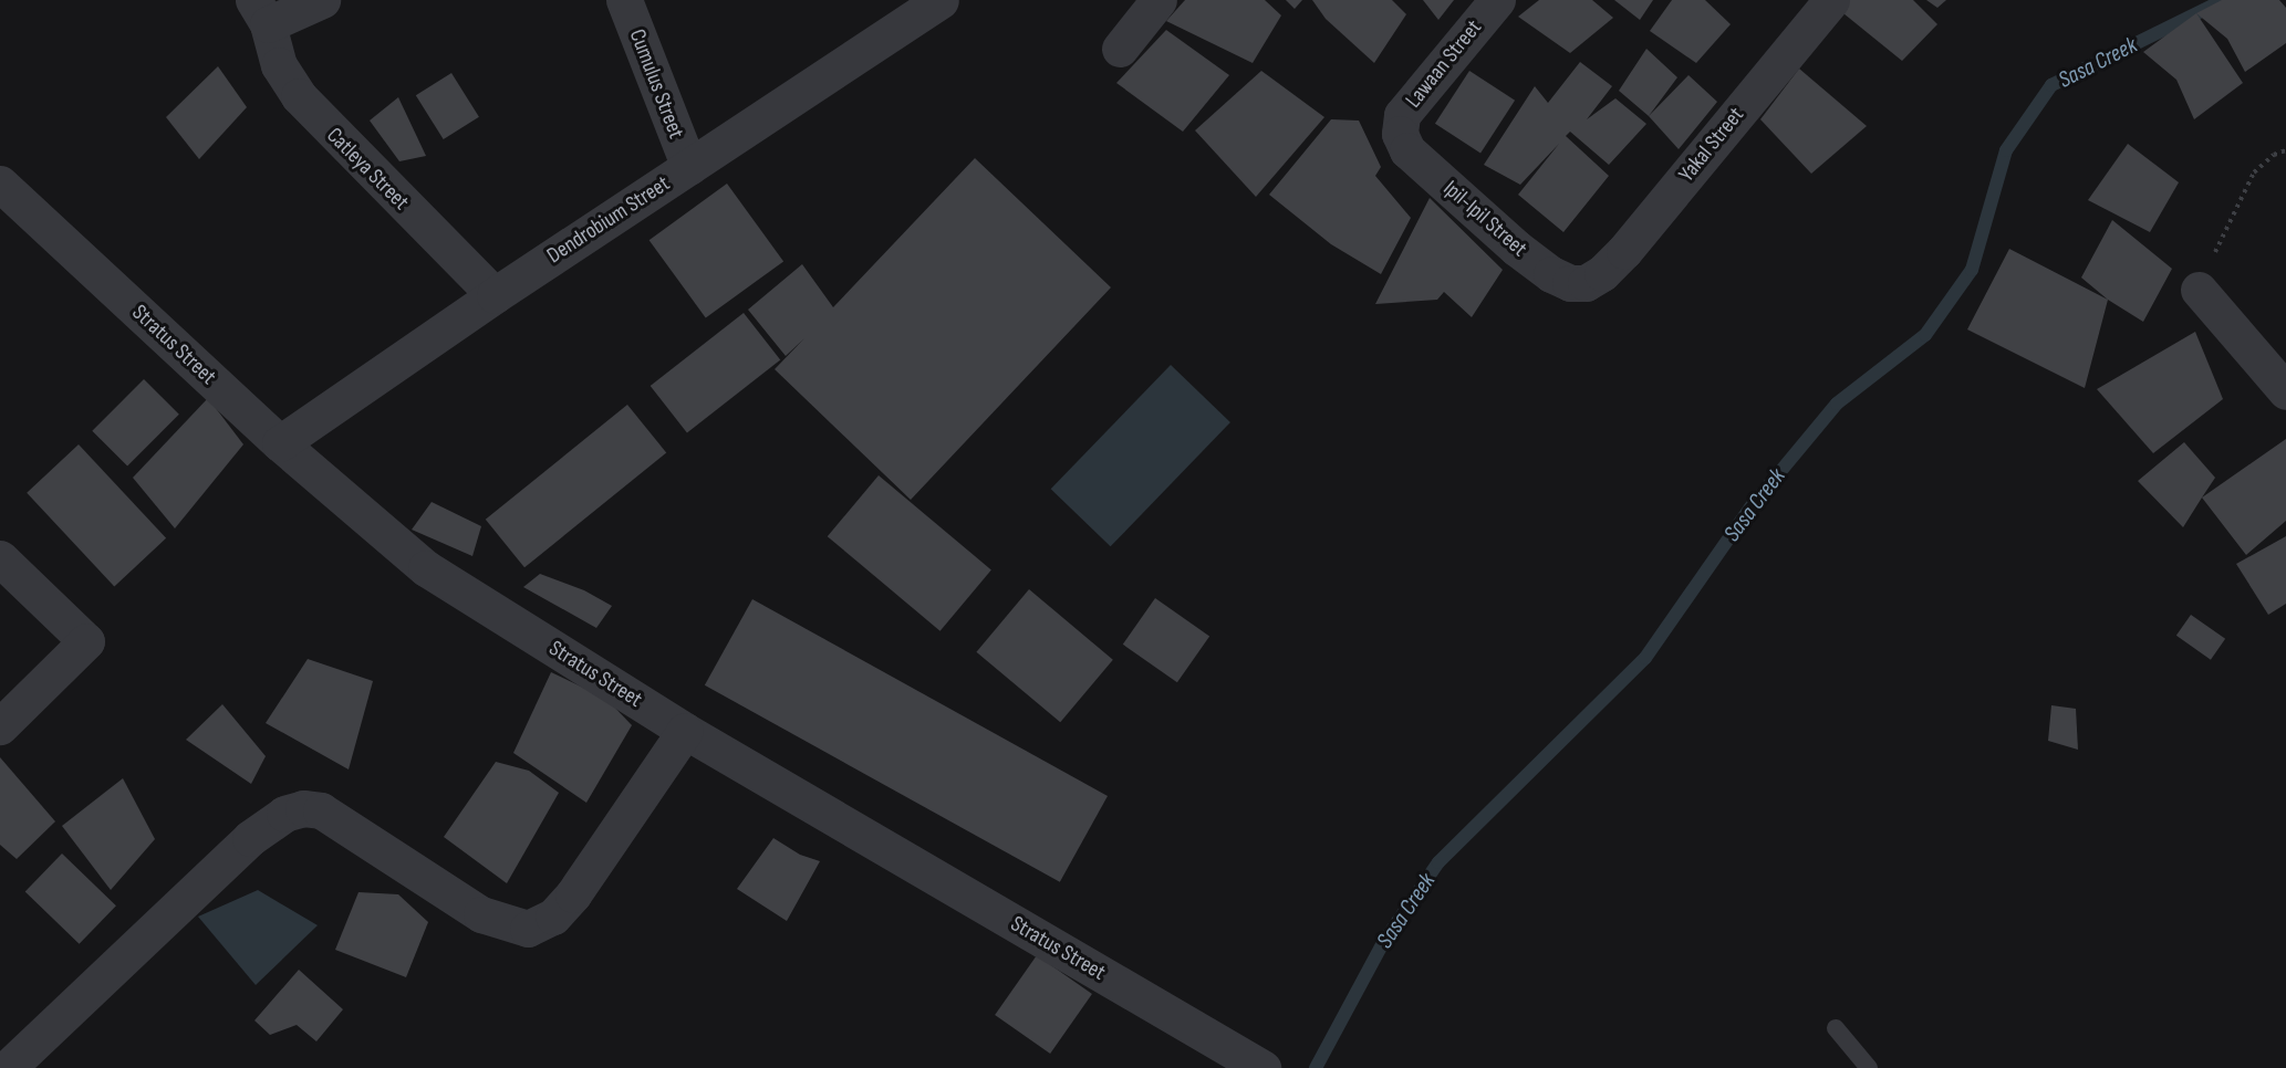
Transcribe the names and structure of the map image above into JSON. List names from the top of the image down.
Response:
{
  "streets": {
    "street": [
      "Lawaan Street",
      "Cumulus Street",
      "Yakal Street",
      "Catleya Street",
      "Ipil-Ipil Street",
      "Dendrobium Street",
      "Stratus Street"
    ]
  },
  "crossings": [
    ["Lawaan Street", "Ipil-Ipil Street"],
    ["Cumulus Street", "Dendrobium Street"],
    ["Yakal Street", "Ipil-Ipil Street"],
    ["Catleya Street", "Dendrobium Street"],
    ["Dendrobium Street", "Stratus Street"]
  ],
  "water": ["Sasa Creek"]
}
